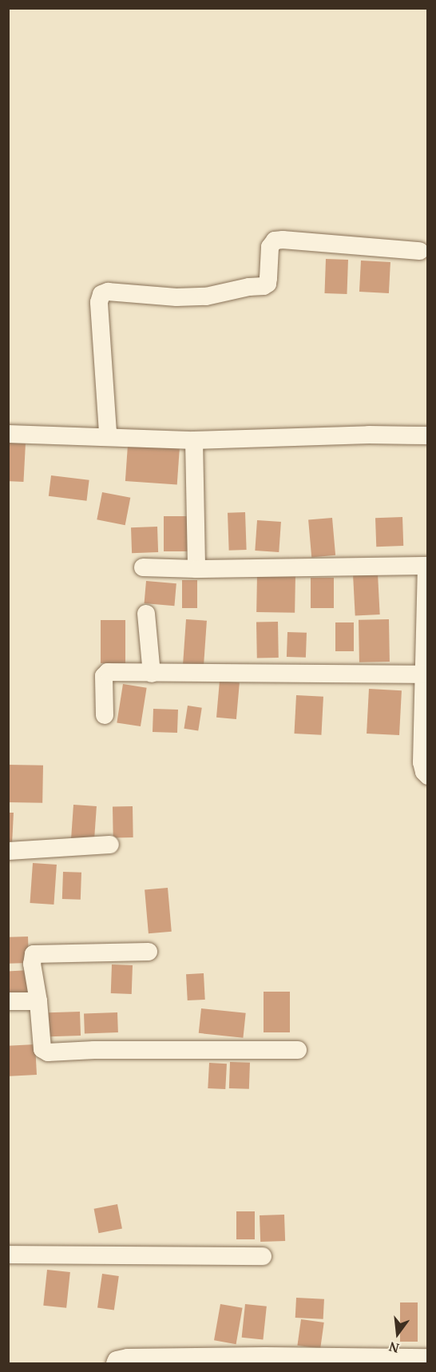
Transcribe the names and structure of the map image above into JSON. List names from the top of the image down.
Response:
{
  "north": "bottom"
}
